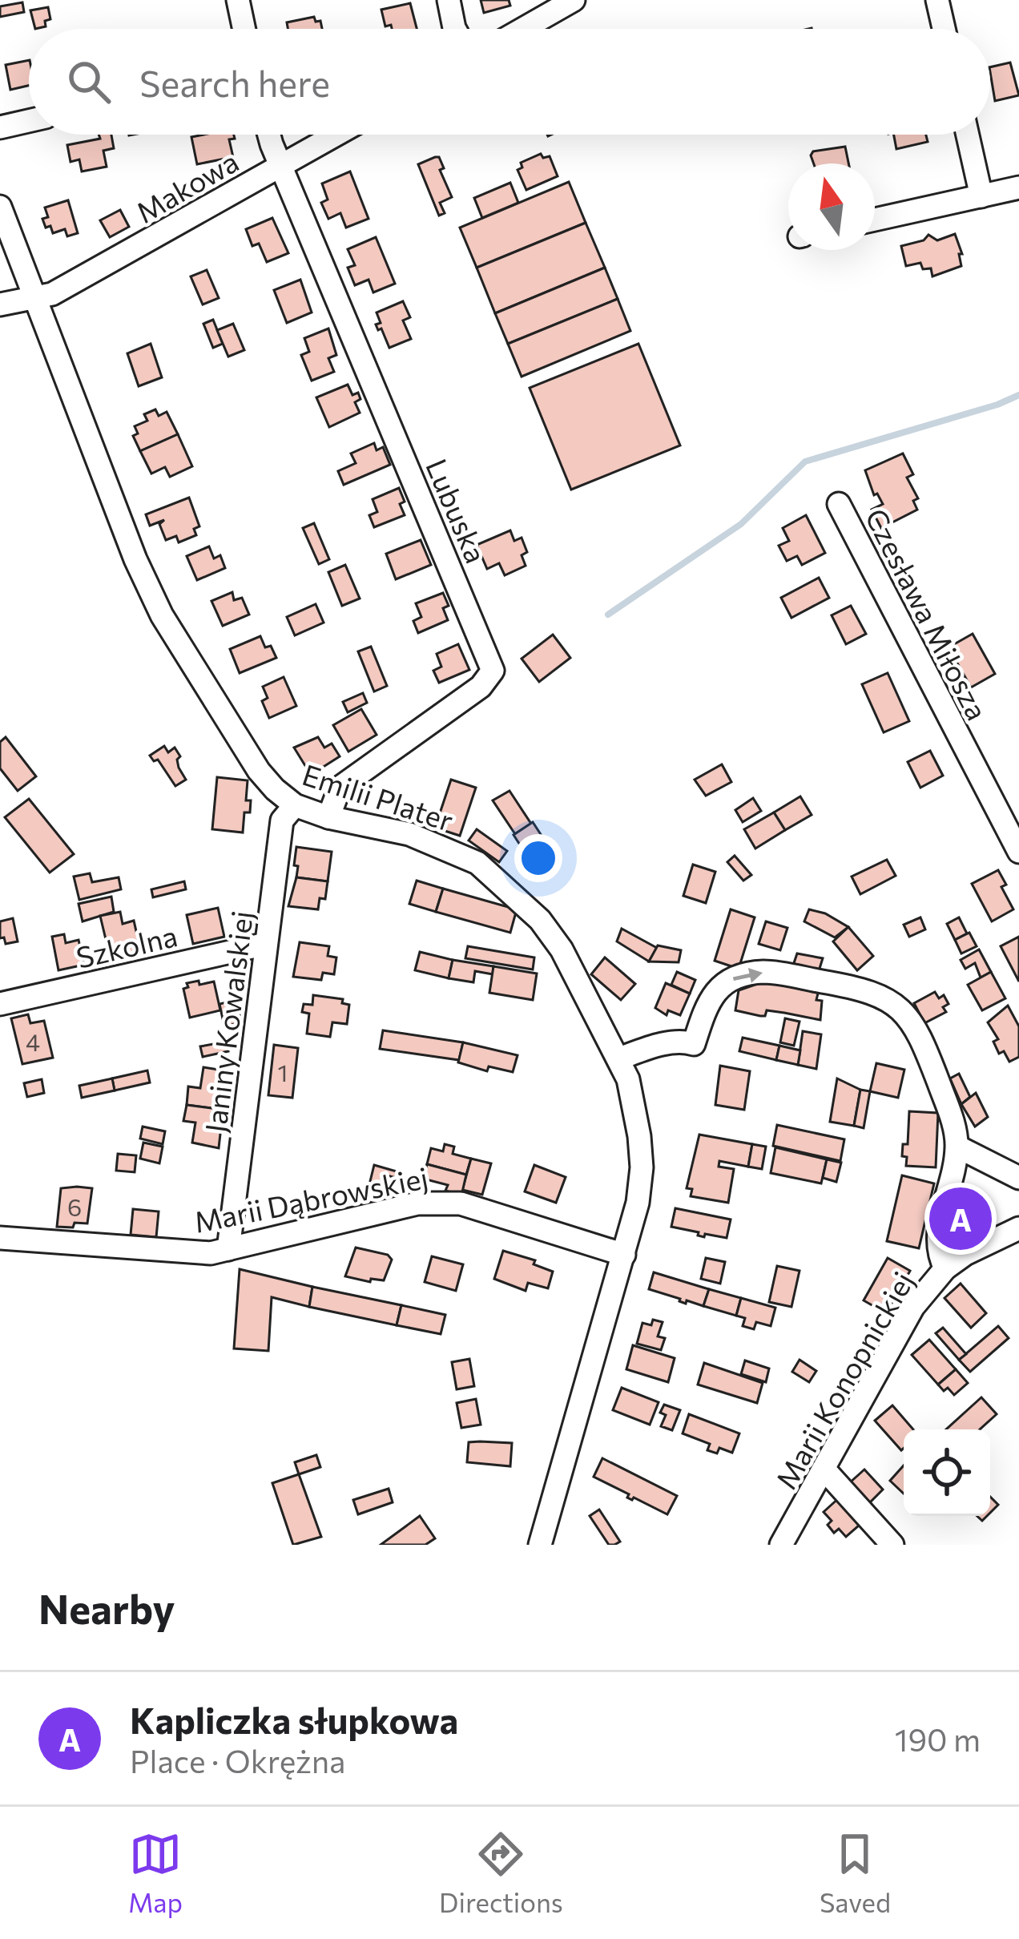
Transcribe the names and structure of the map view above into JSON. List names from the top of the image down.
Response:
{
  "streets": {
    "street": [
      "Makowa",
      "Lubuska",
      "Czesława Miłosza",
      "Emilii Plater",
      "Szkolna",
      "Janiny Kowalskiej",
      "Marii Dąbrowskiej",
      "Marii Konopnickiej"
    ]
  },
  "crossings": [
    ["Makowa", "Lubuska"],
    ["Makowa", "Emilii Plater"],
    ["Lubuska", "Emilii Plater"],
    ["Emilii Plater", "Janiny Kowalskiej"],
    ["Emilii Plater", "Marii Dąbrowskiej"],
    ["Szkolna", "Janiny Kowalskiej"],
    ["Janiny Kowalskiej", "Marii Dąbrowskiej"]
  ],
  "house_numbers": ["4", "1", "6"],
  "north": "top",
  "page": {
    "search": "Search here",
    "pins": "A",
    "heading": "Nearby",
    "list": [
      {
        "mark": "A",
        "name": "Kapliczka słupkowa",
        "note": "Place · Okrężna",
        "value": "190 m"
      }
    ],
    "nav": ["Map", "Directions", "Saved"]
  }
}
